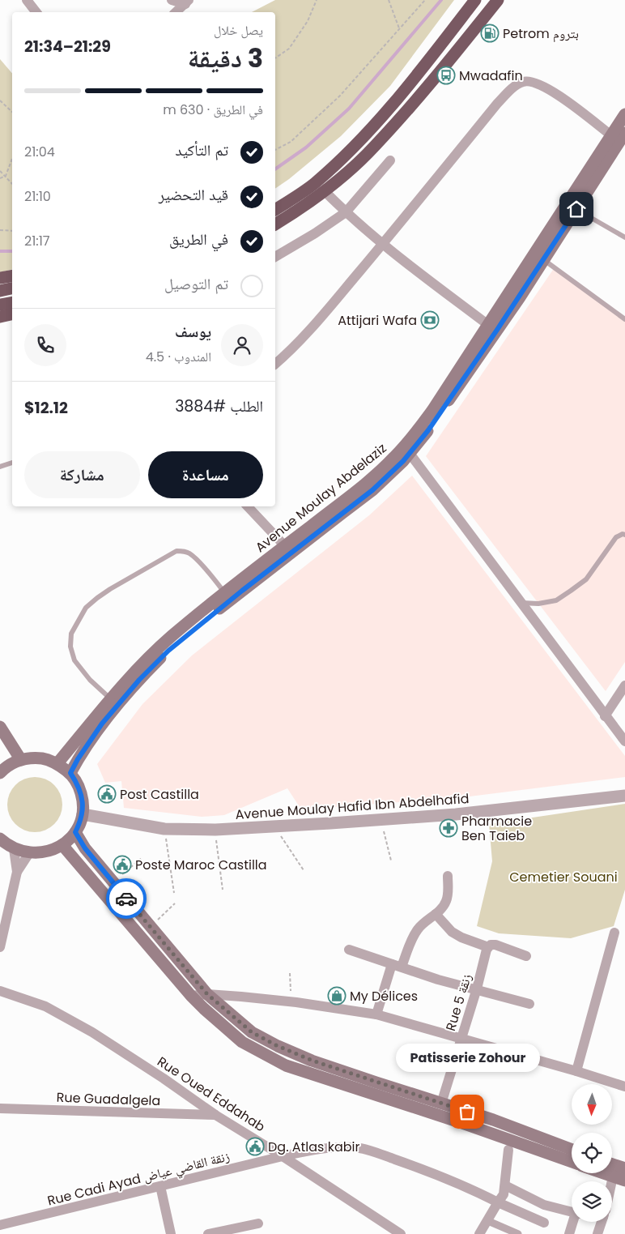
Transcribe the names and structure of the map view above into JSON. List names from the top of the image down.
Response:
{
  "streets": {
    "main road": ["Avenue Moulay Abdelaziz"],
    "street": [
      "Avenue Moulay Hafid Ibn Abdelhafid",
      "Rue 5 زنقة",
      "Rue Oued Eddahab",
      "Rue Guadalgela",
      "Rue Cadi Ayad زنقة القاضي عياض"
    ]
  },
  "crossings": [
    ["Rue Oued Eddahab", "Rue Guadalgela"],
    ["Rue Oued Eddahab", "Rue Cadi Ayad زنقة القاضي عياض"]
  ],
  "parks": ["Cemetier Souani"],
  "places": {
    "fuel station": ["Petrom بتروم"],
    "bus stop": ["Mwadafin"],
    "bank": ["Attijari Wafa"],
    "public building": ["Post Castilla", "Poste Maroc Castilla", "Dg. Atlas kabir"],
    "pharmacy": ["Pharmacie Ben Taieb"],
    "shop": ["My Délices"],
    "other": ["Patisserie Zohour"]
  },
  "north": "bottom",
  "page": {
    "heading": ["3 دقيقة", "يصل خلال", "21:29–21:34"],
    "panel": [
      "يوسف",
      "المندوب · 4.5",
      "الطلب #3884",
      "$12.12"
    ],
    "bar": "في الطريق · 630 m",
    "list": [
      ["تم التأكيد", "21:04"],
      ["قيد التحضير", "21:10"],
      ["في الطريق", "21:17"],
      "تم التوصيل"
    ],
    "buttons": ["مساعدة", "مشاركة"],
    "bubble": "Patisserie Zohour"
  }
}
